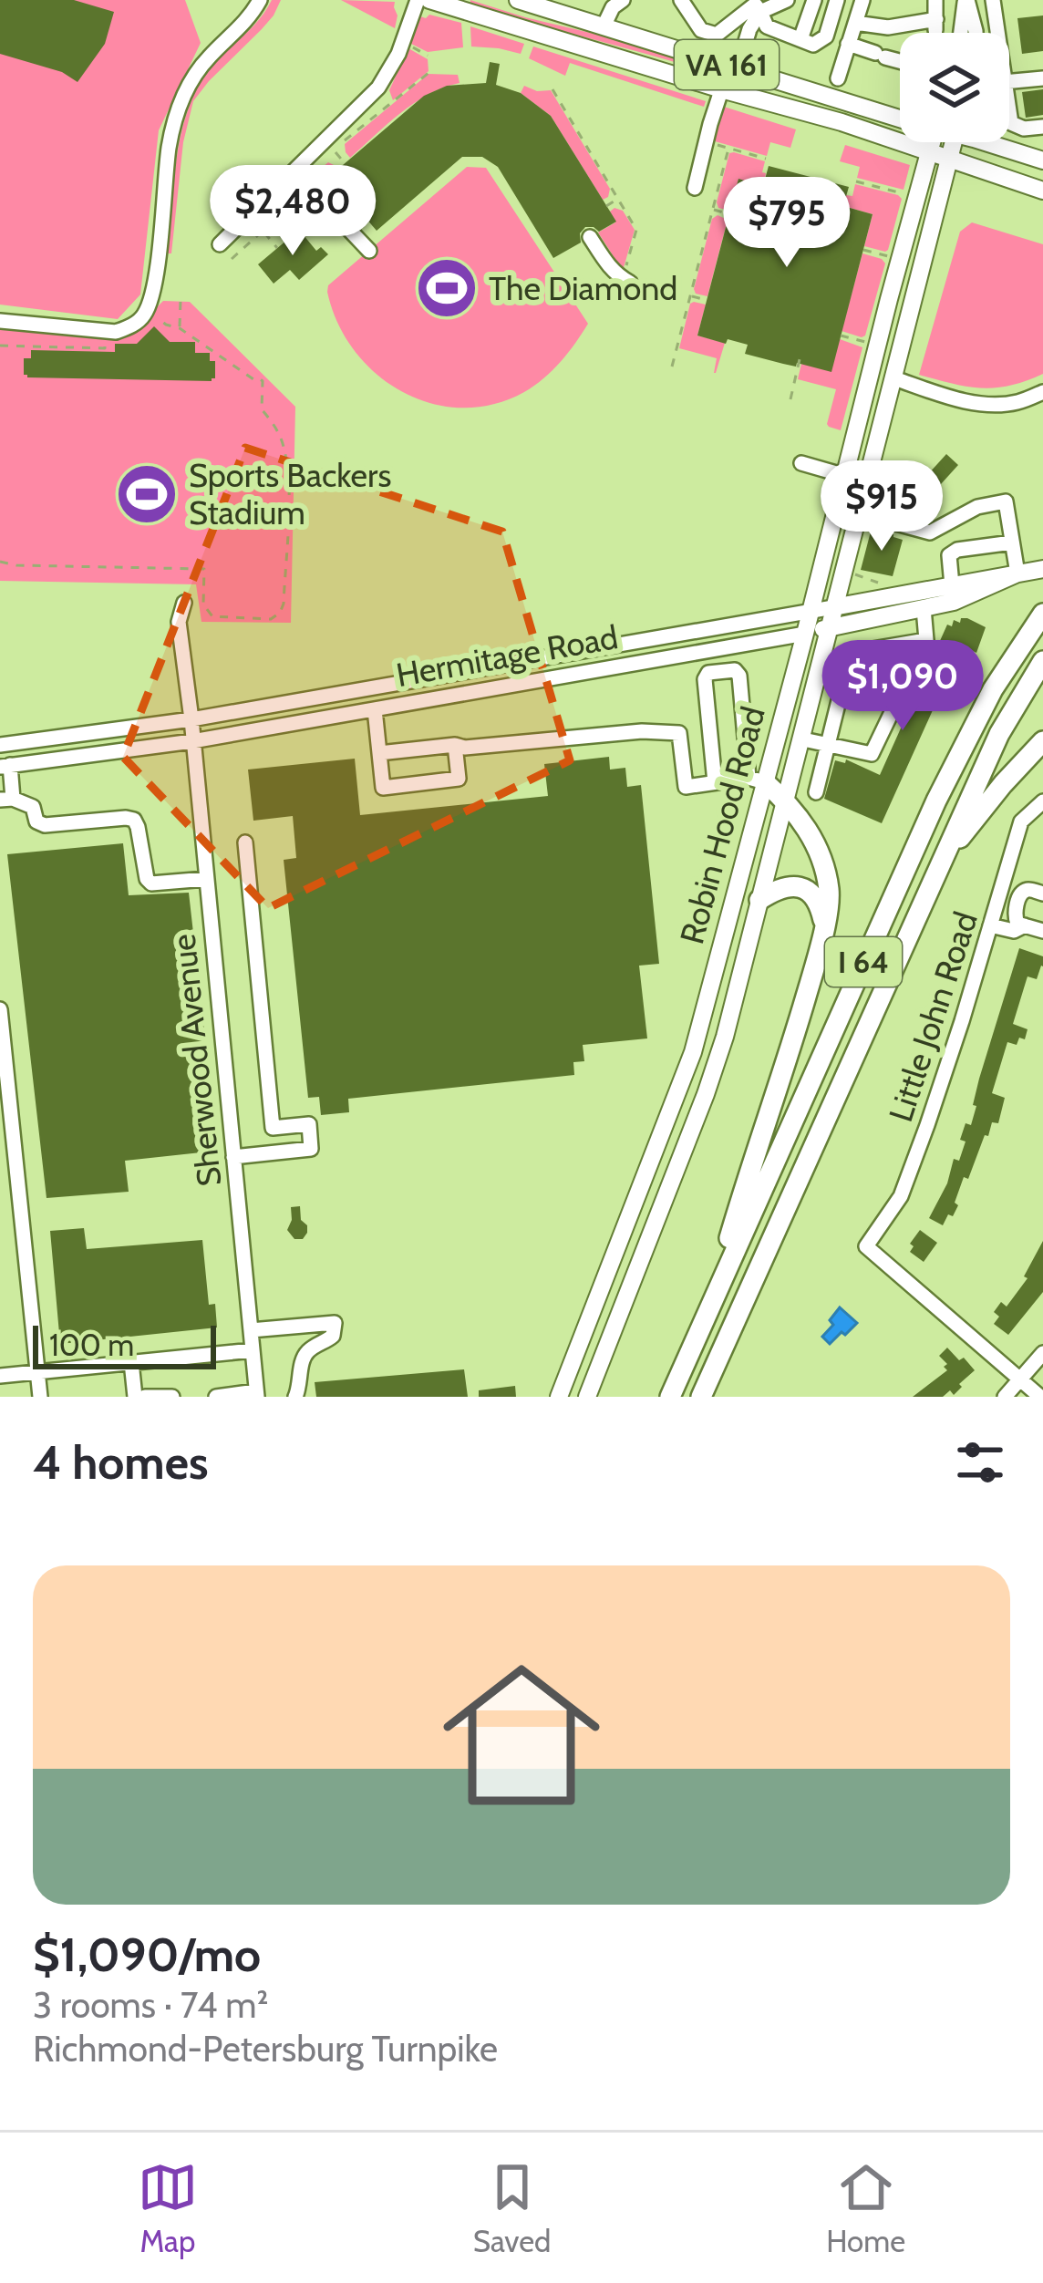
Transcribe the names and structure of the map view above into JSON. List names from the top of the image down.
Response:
{
  "streets": {
    "highway": ["I 64"],
    "main road": ["VA 161", "Hermitage Road", "Robin Hood Road"],
    "street": ["Little John Road", "Sherwood Avenue"]
  },
  "crossings": [
    ["VA 161", "Robin Hood Road"],
    ["Hermitage Road", "Robin Hood Road"],
    ["Hermitage Road", "Sherwood Avenue"]
  ],
  "places": {
    "sports": ["The Diamond", "Sports Backers Stadium"]
  },
  "scale_bar": "100 m",
  "page": {
    "price": [
      "$2,480",
      "$795",
      "$915",
      "$1,090"
    ],
    "scale": "100 m",
    "heading": "4 homes",
    "list": [
      {
        "name": "$1,090/mo",
        "note": "3 rooms · 74 m² · Richmond-Petersburg Turnpike"
      }
    ],
    "tabs": ["Map", "Saved", "Home"]
  }
}
